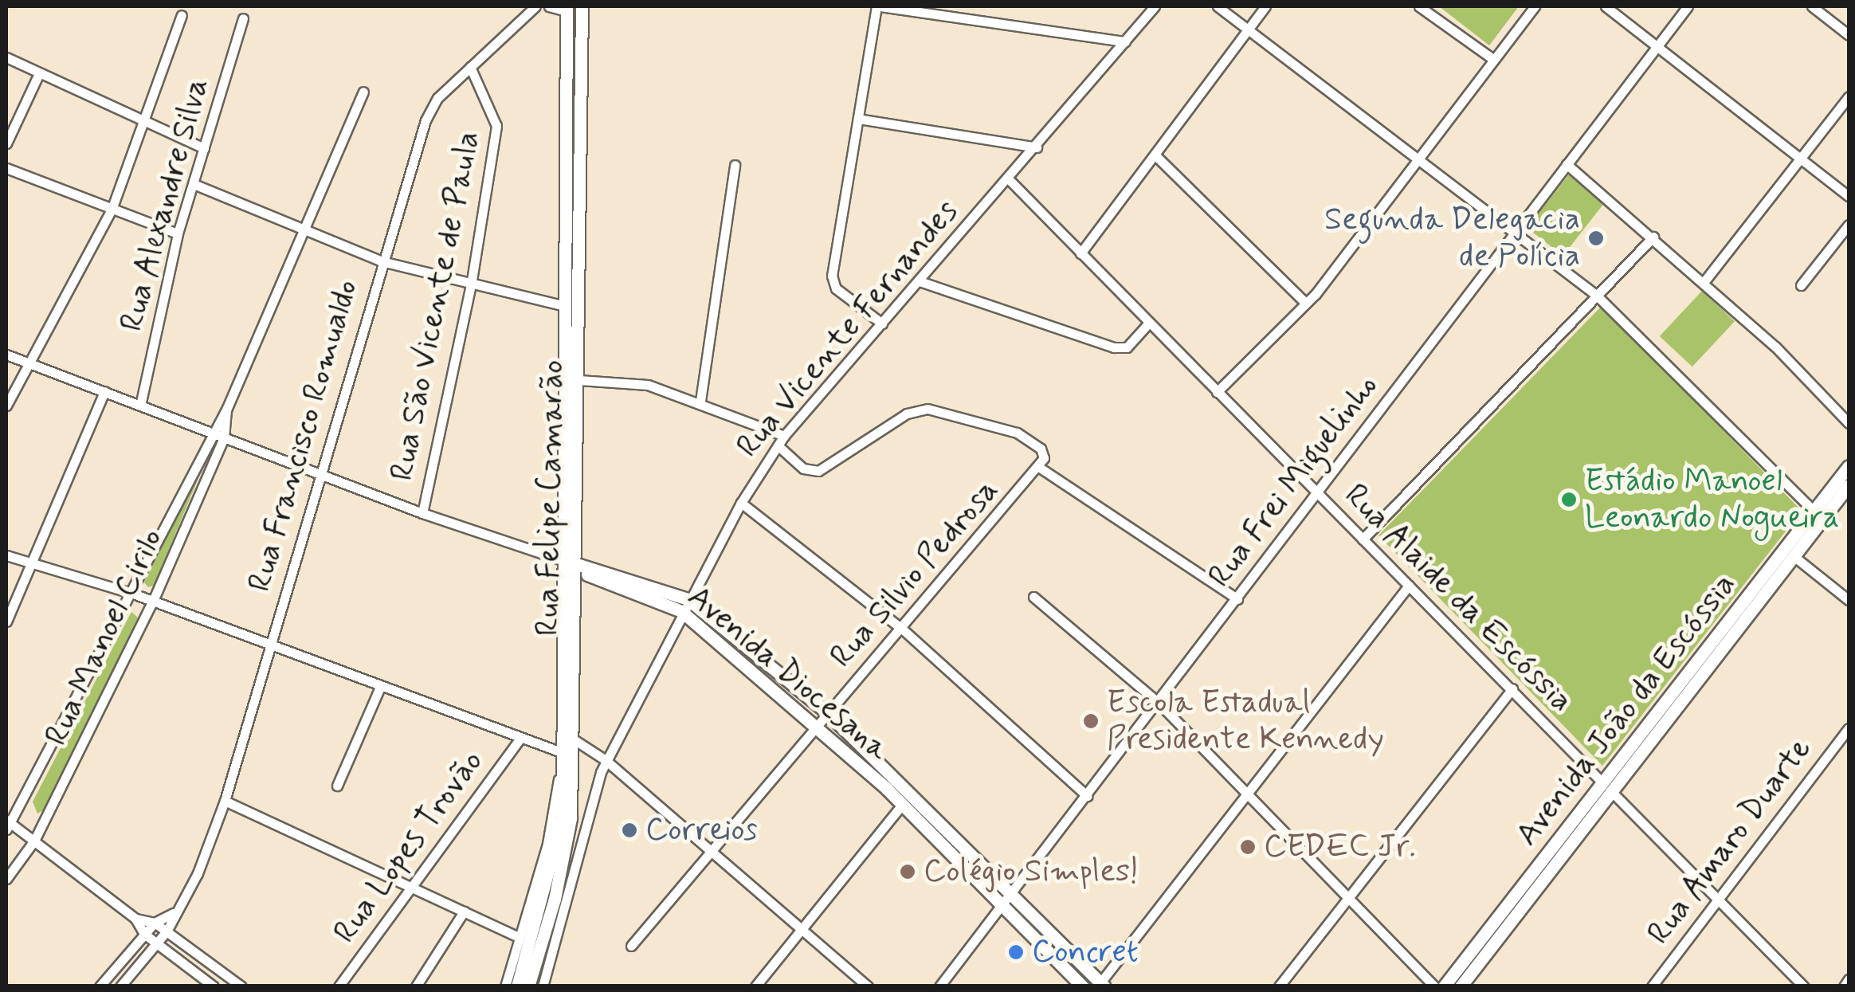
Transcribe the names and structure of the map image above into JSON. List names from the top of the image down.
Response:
{
  "streets": {
    "main road": ["Rua Felipe Camarão", "Avenida Diocesana", "Avenida João da Escóssia"],
    "street": [
      "Rua Alexandre Silva",
      "Rua São Vicente de Paula",
      "Rua Vicente Fernandes",
      "Rua Francisco Romualdo",
      "Rua Frei Miguelinho",
      "Rua Silvio Pedrosa",
      "Rua Alaide da Escóssia",
      "Rua Manoel Cirilo",
      "Rua Amaro Duarte",
      "Rua Lopes Trovão"
    ]
  },
  "crossings": [
    ["Rua São Vicente de Paula", "Rua Francisco Romualdo"],
    ["Rua Vicente Fernandes", "Rua Silvio Pedrosa"],
    ["Rua Vicente Fernandes", "Rua Alaide da Escóssia"],
    ["Rua Vicente Fernandes", "Avenida Diocesana"],
    ["Rua Frei Miguelinho", "Rua Alaide da Escóssia"],
    ["Rua Frei Miguelinho", "Avenida Diocesana"],
    ["Rua Felipe Camarão", "Avenida Diocesana"],
    ["Rua Silvio Pedrosa", "Avenida Diocesana"],
    ["Rua Alaide da Escóssia", "Avenida João da Escóssia"],
    ["Rua Alaide da Escóssia", "Rua Amaro Duarte"]
  ],
  "places": [
    "Segunda Delegacia de Polícia",
    "Estádio Manoel Leonardo Nogueira",
    "Escola Estadual Presidente Kennedy",
    "Correios",
    "CEDEC Jr.",
    "Colégio Simples!",
    "Concret"
  ]
}
